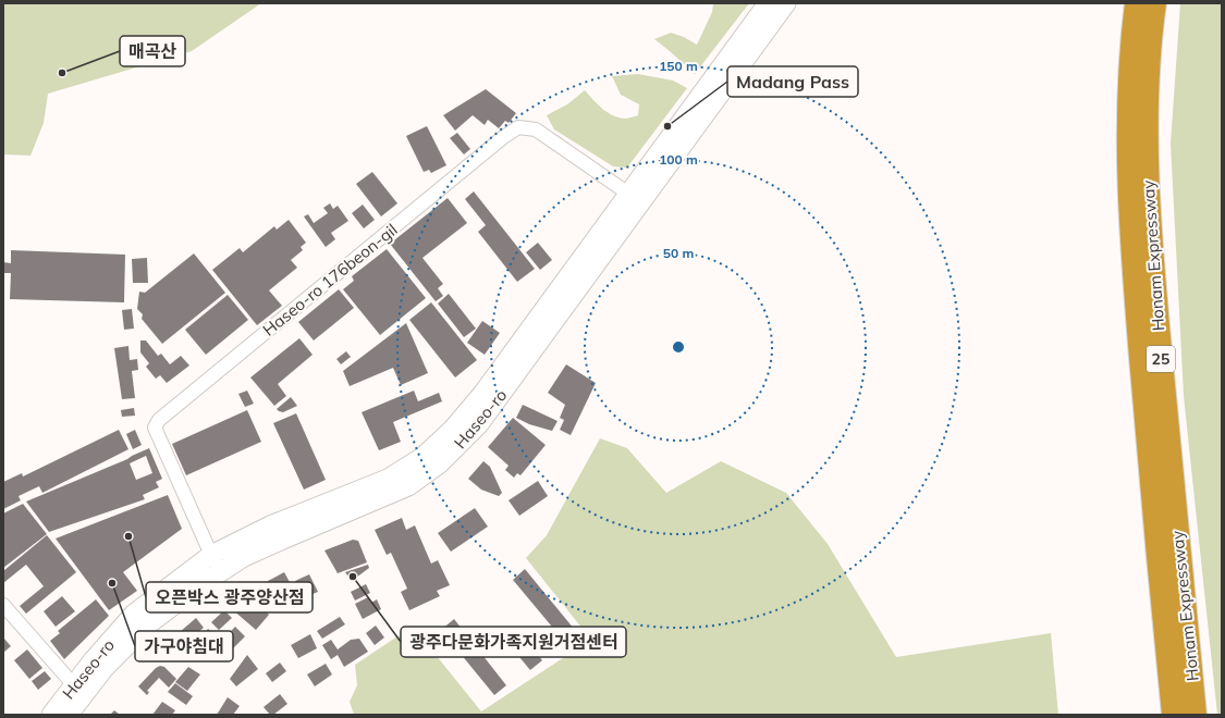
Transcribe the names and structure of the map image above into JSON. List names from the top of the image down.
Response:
{
  "streets": {
    "highway": ["Honam Expressway", "25"],
    "main road": ["Haseo-ro"],
    "street": ["Haseo-ro 176beon-gil"]
  },
  "crossings": [
    ["Haseo-ro 176beon-gil", "Haseo-ro"]
  ],
  "places": [
    "매곡산",
    "Madang Pass",
    "오픈박스 광주양산점",
    "광주다문화가족지원거점센터",
    "가구야침대"
  ],
  "rings": ["150 m", "100 m", "50 m"]
}
